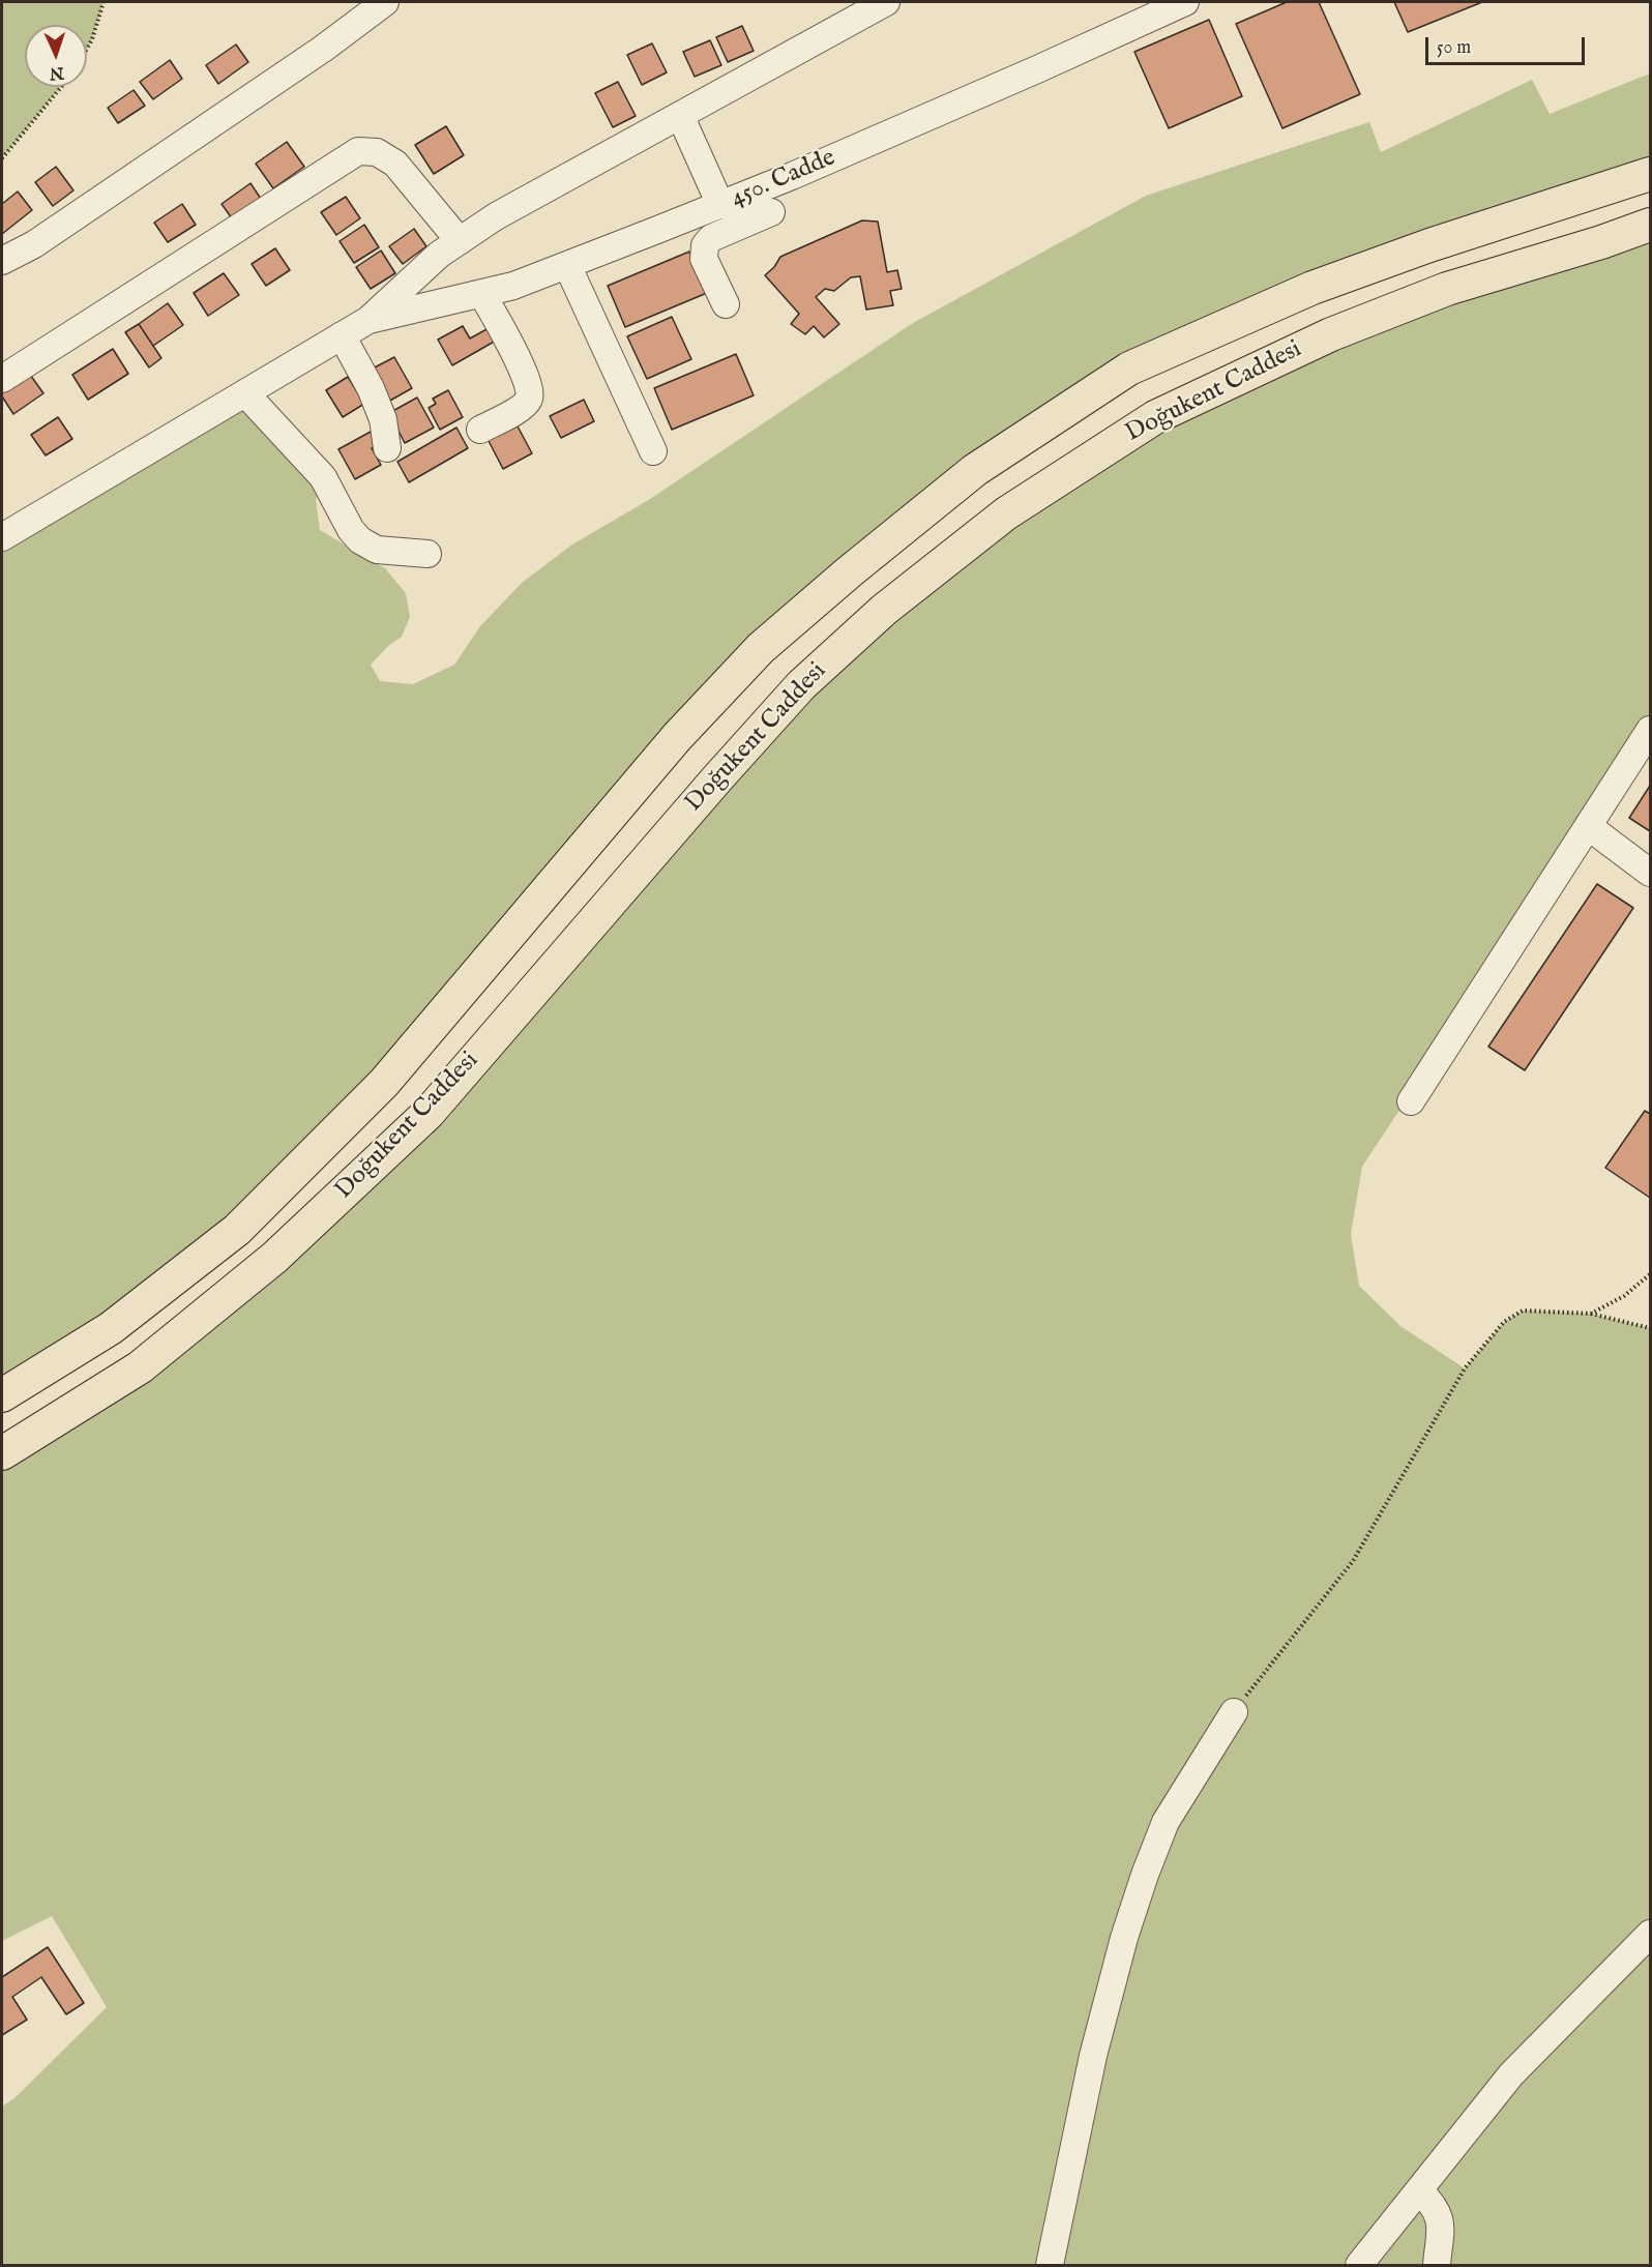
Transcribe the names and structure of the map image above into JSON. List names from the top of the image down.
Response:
{
  "streets": {
    "main road": ["Doğukent Caddesi"],
    "street": ["450. Cadde"]
  },
  "scale_bar": "50 m",
  "north": "bottom"
}
